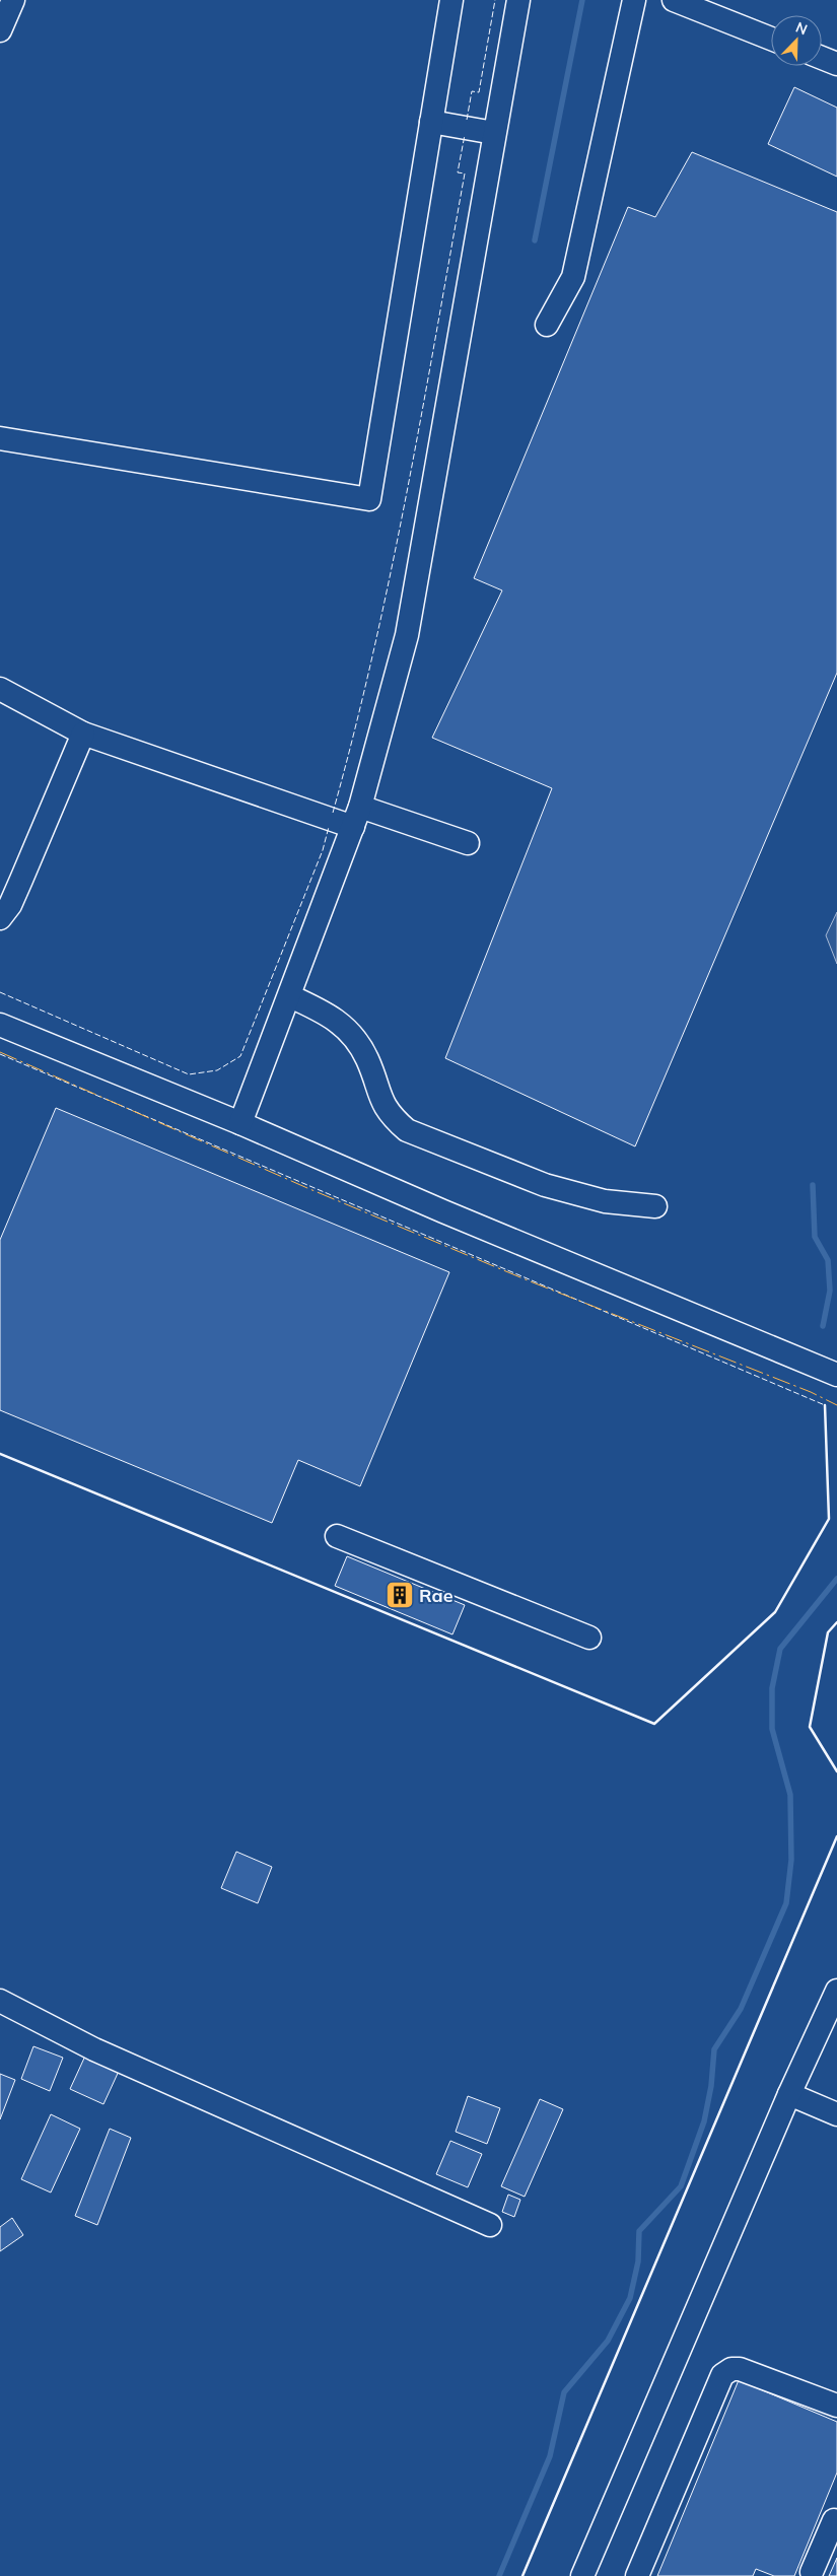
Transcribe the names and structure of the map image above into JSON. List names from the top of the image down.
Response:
{
  "places": {
    "building": ["Rae"]
  },
  "north": "top right"
}
